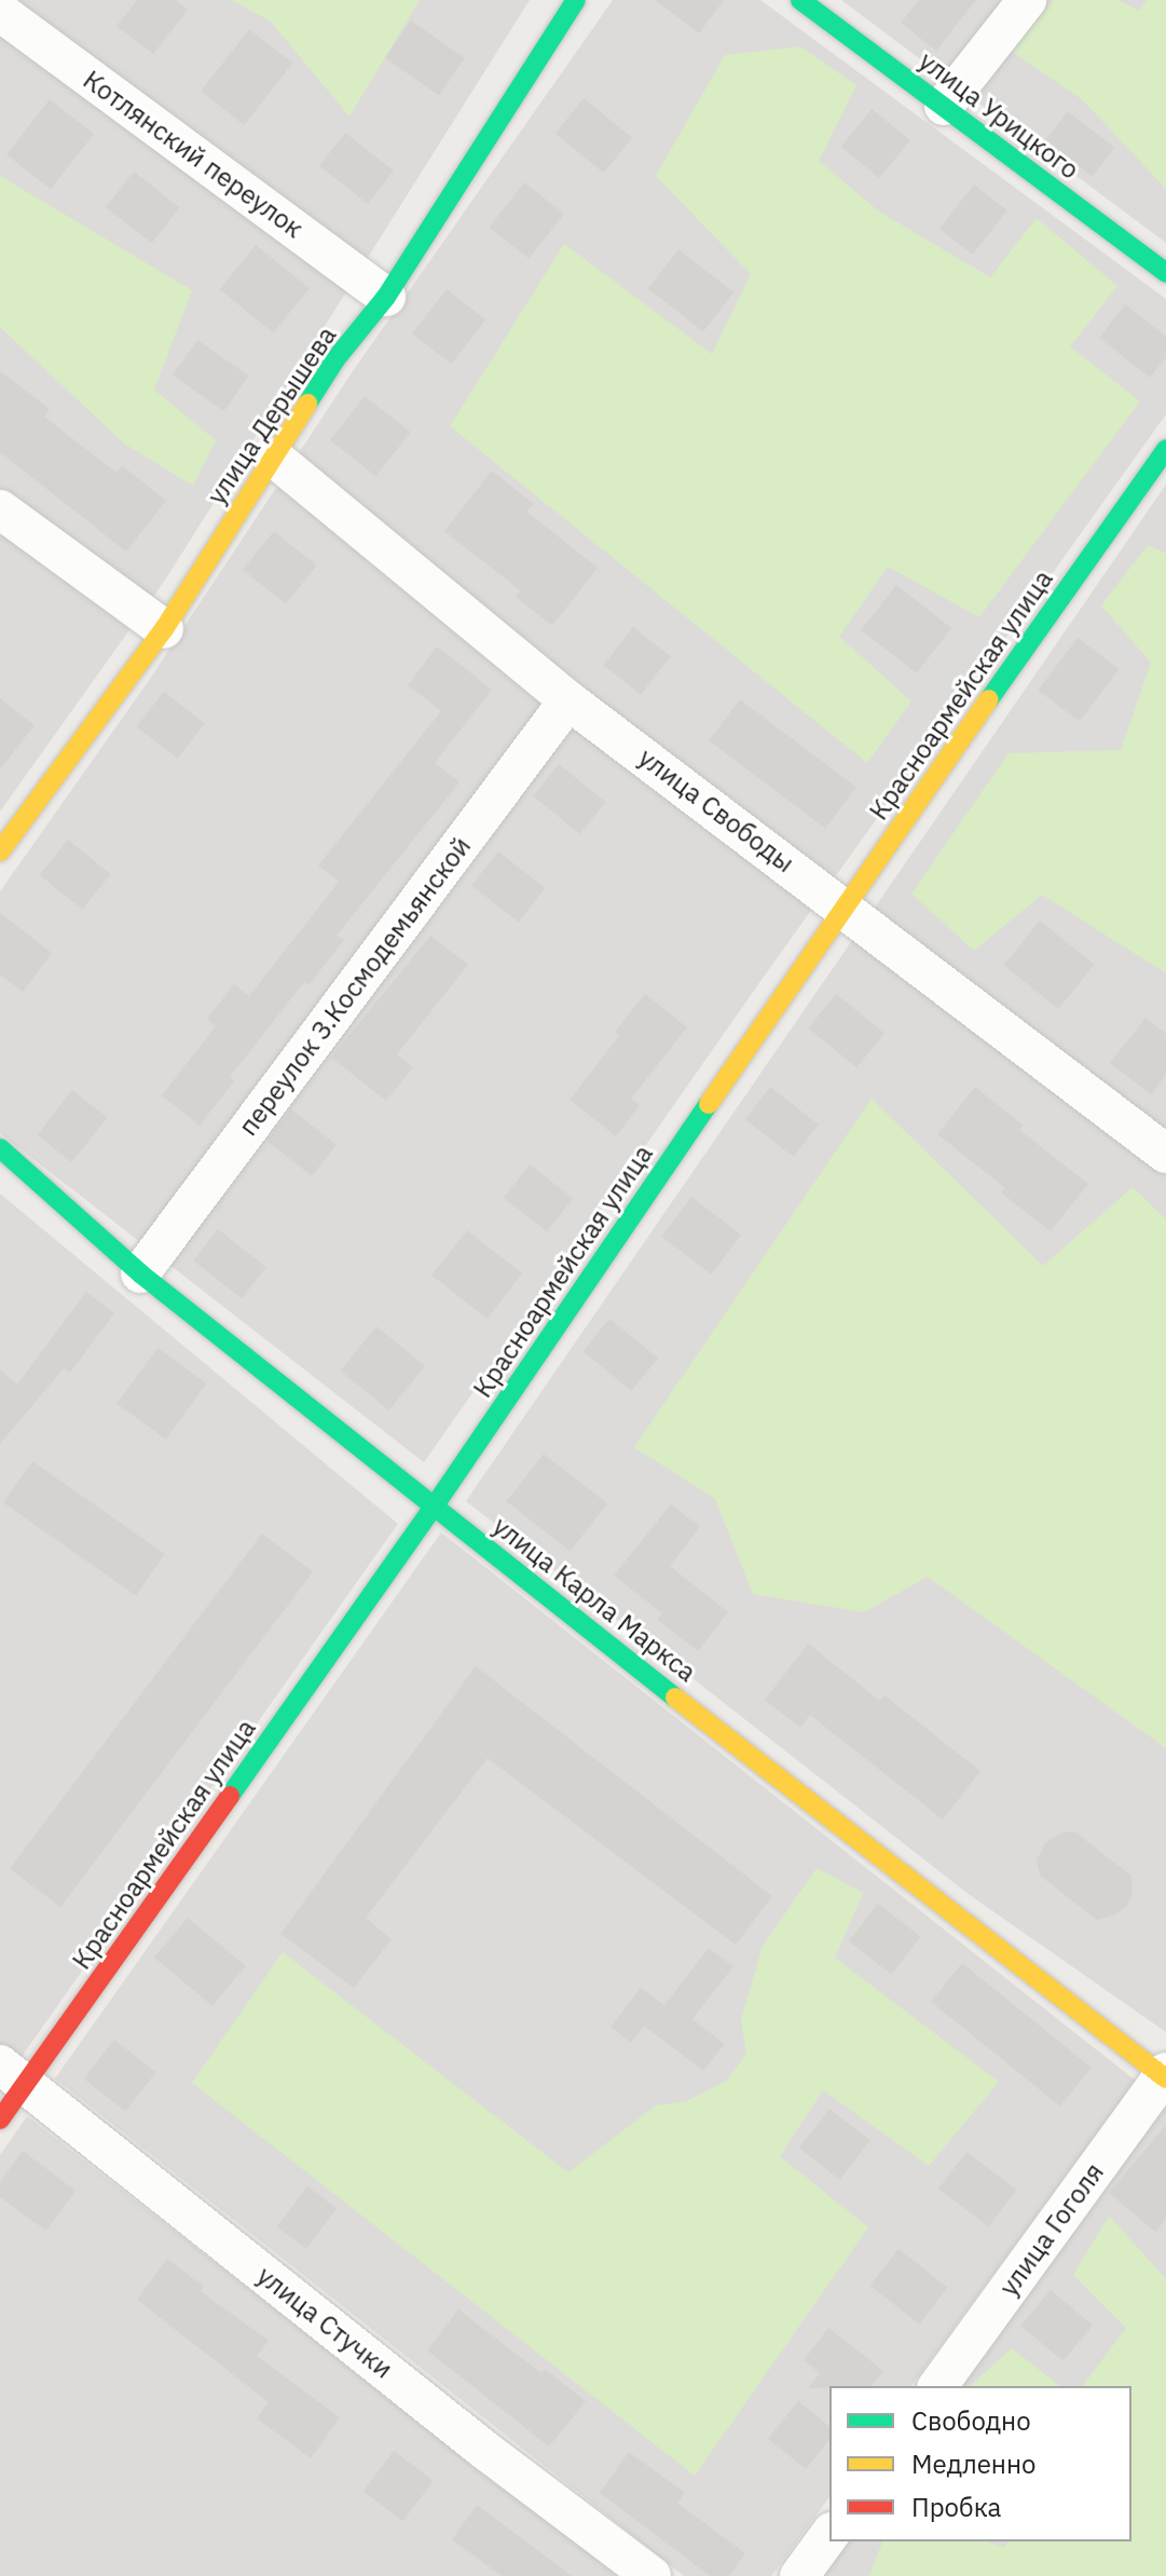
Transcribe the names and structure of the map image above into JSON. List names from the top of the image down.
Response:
{
  "streets": {
    "street": [
      "улица Урицкого",
      "Котлянский переулок",
      "улица Дерышева",
      "Красноармейская улица",
      "улица Свободы",
      "переулок З.Космодемьянской",
      "улица Карла Маркса",
      "улица Гоголя",
      "улица Стучки"
    ]
  },
  "crossings": [
    ["Котлянский переулок", "улица Дерышева"],
    ["улица Дерышева", "улица Свободы"],
    ["Красноармейская улица", "улица Свободы"],
    ["Красноармейская улица", "улица Карла Маркса"],
    ["Красноармейская улица", "улица Стучки"],
    ["улица Свободы", "переулок З.Космодемьянской"],
    ["переулок З.Космодемьянской", "улица Карла Маркса"],
    ["улица Карла Маркса", "улица Гоголя"]
  ],
  "legend": ["Свободно", "Медленно", "Пробка"]
}
